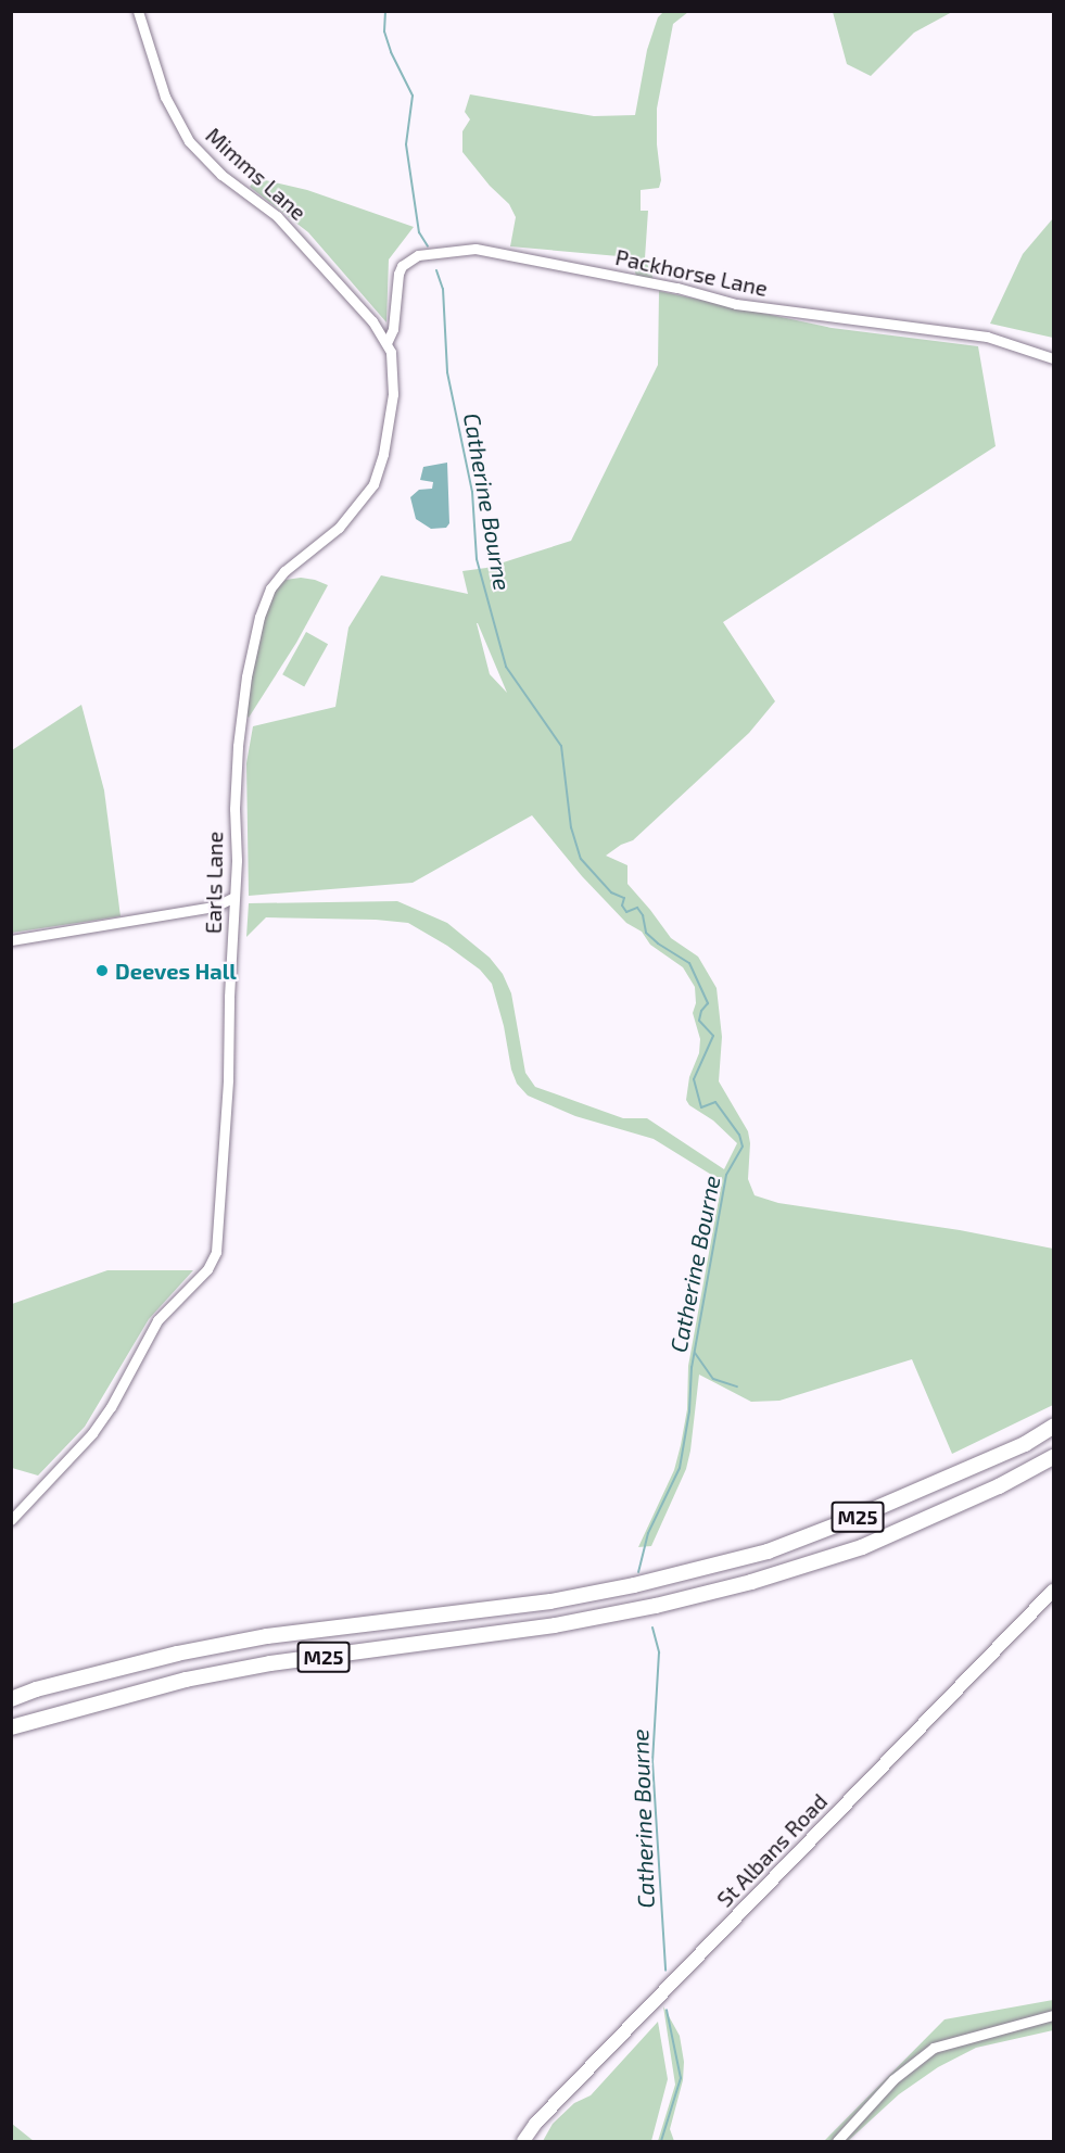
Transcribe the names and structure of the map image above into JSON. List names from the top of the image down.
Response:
{
  "streets": {
    "highway": ["M25"],
    "main road": ["St Albans Road"],
    "street": ["Mimms Lane", "Packhorse Lane", "Earls Lane"]
  },
  "crossings": [
    ["Mimms Lane", "Packhorse Lane"],
    ["Mimms Lane", "Earls Lane"],
    ["Packhorse Lane", "Earls Lane"]
  ],
  "water": ["Catherine Bourne"],
  "places": ["Deeves Hall"]
}
